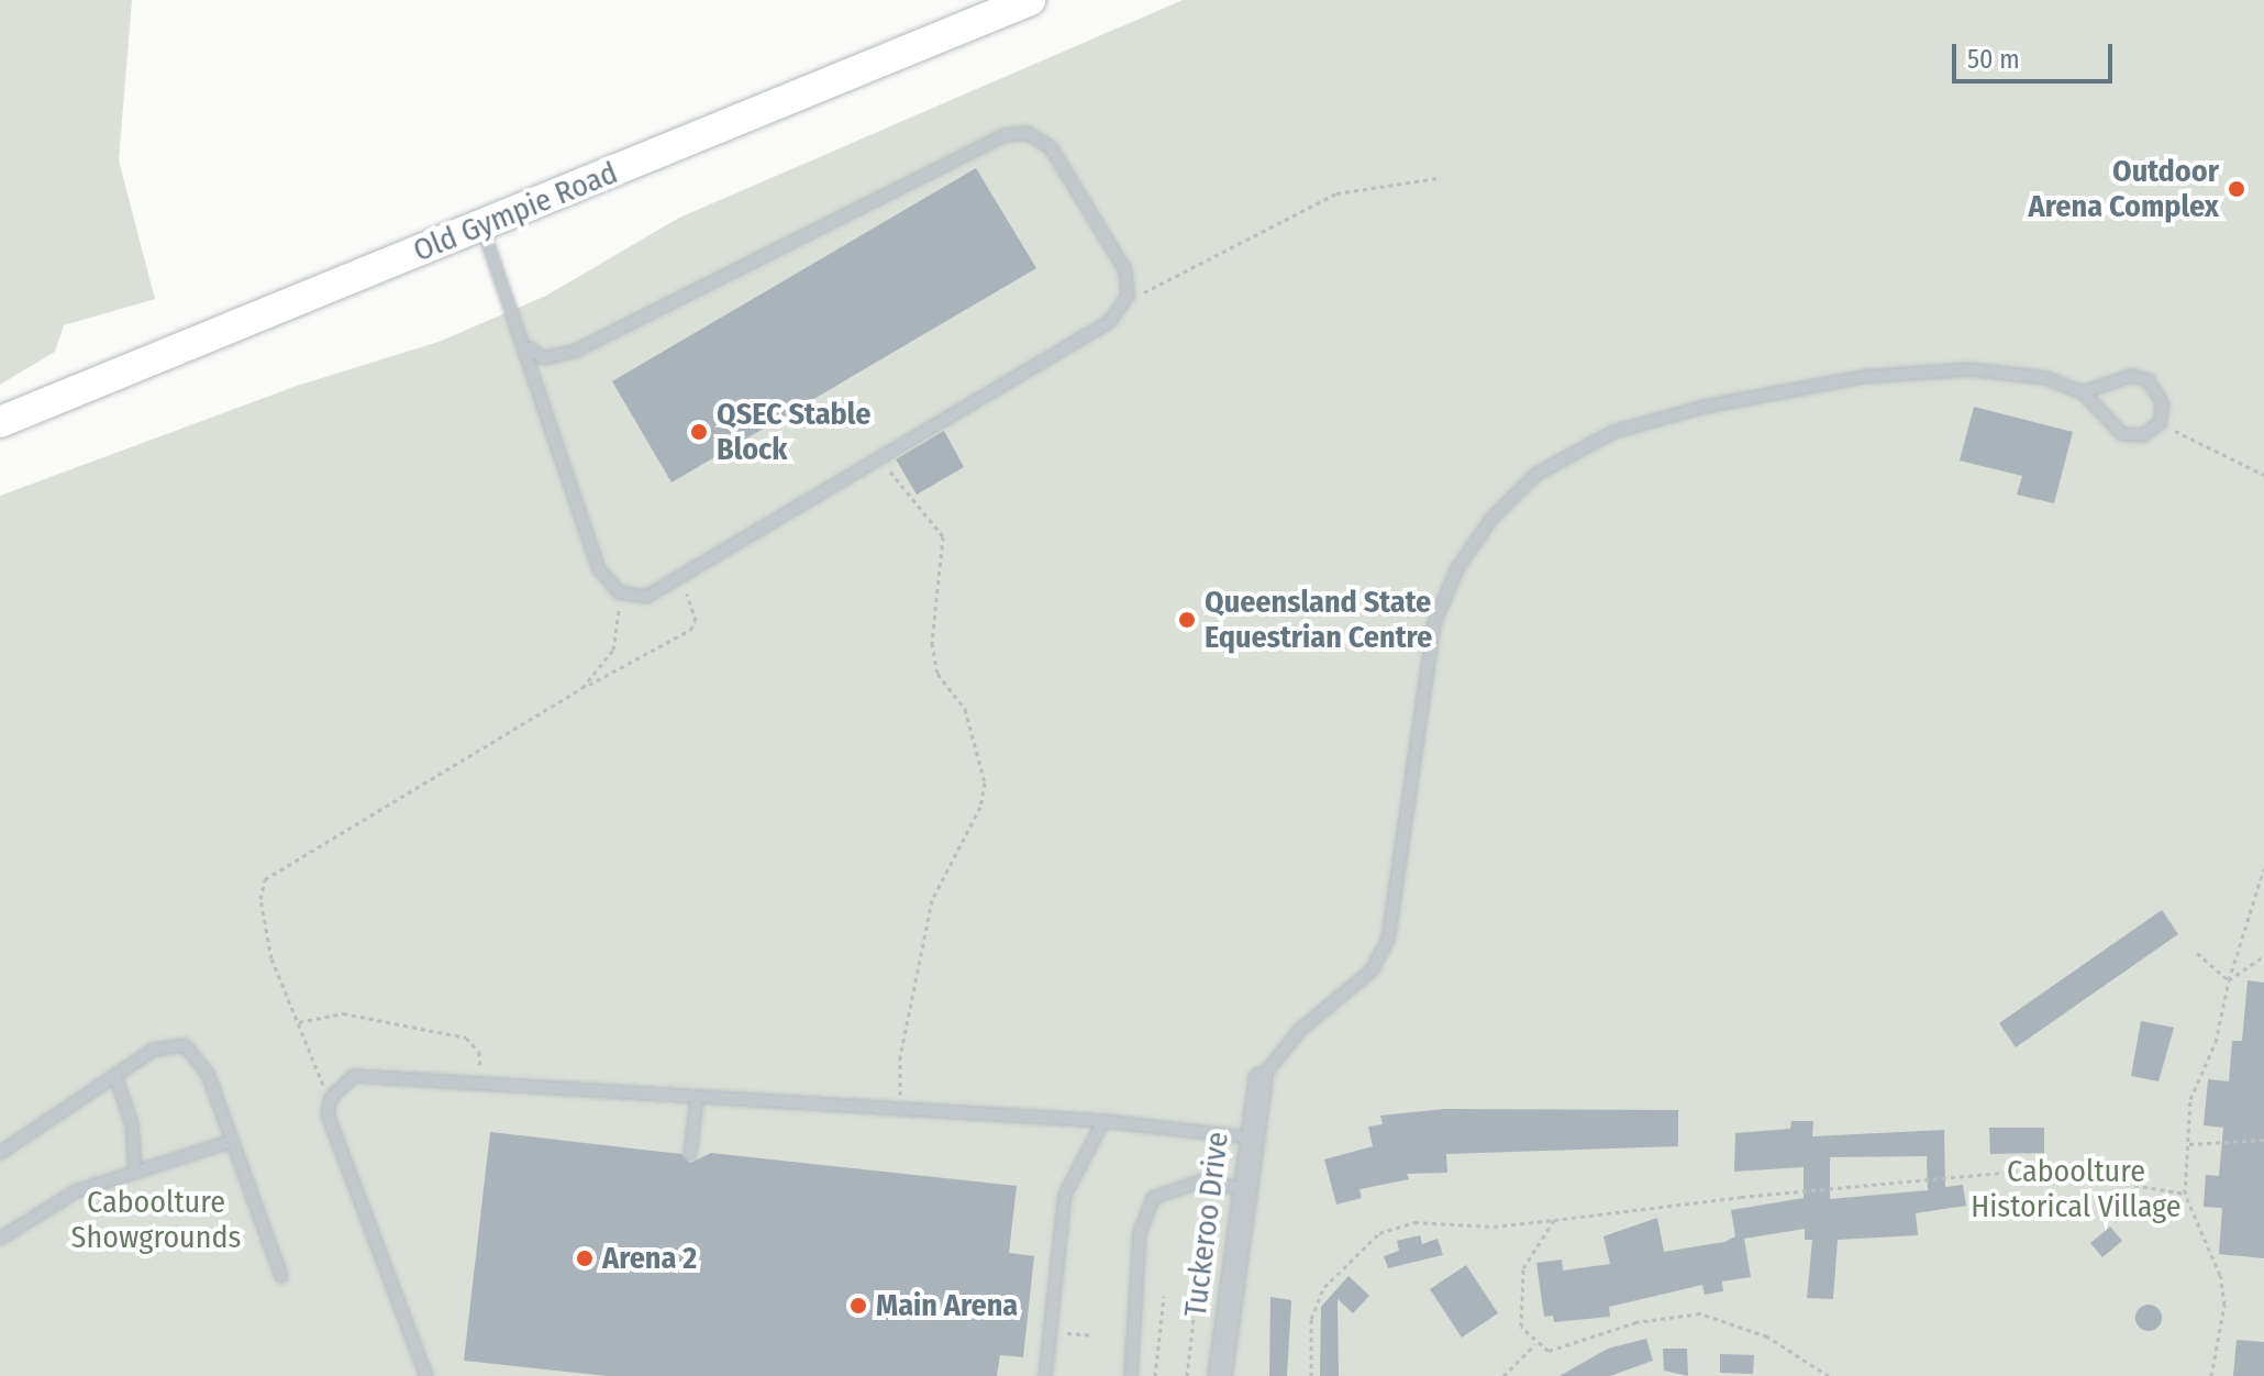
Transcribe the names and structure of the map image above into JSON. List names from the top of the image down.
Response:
{
  "streets": {
    "main road": ["Old Gympie Road"],
    "street": ["Tuckeroo Drive"]
  },
  "parks": ["Caboolture Historical Village", "Caboolture Showgrounds"],
  "places": [
    "Outdoor Arena Complex",
    "QSEC Stable Block",
    "Queensland State Equestrian Centre",
    "Arena 2",
    "Main Arena"
  ],
  "scale_bar": "50 m"
}
